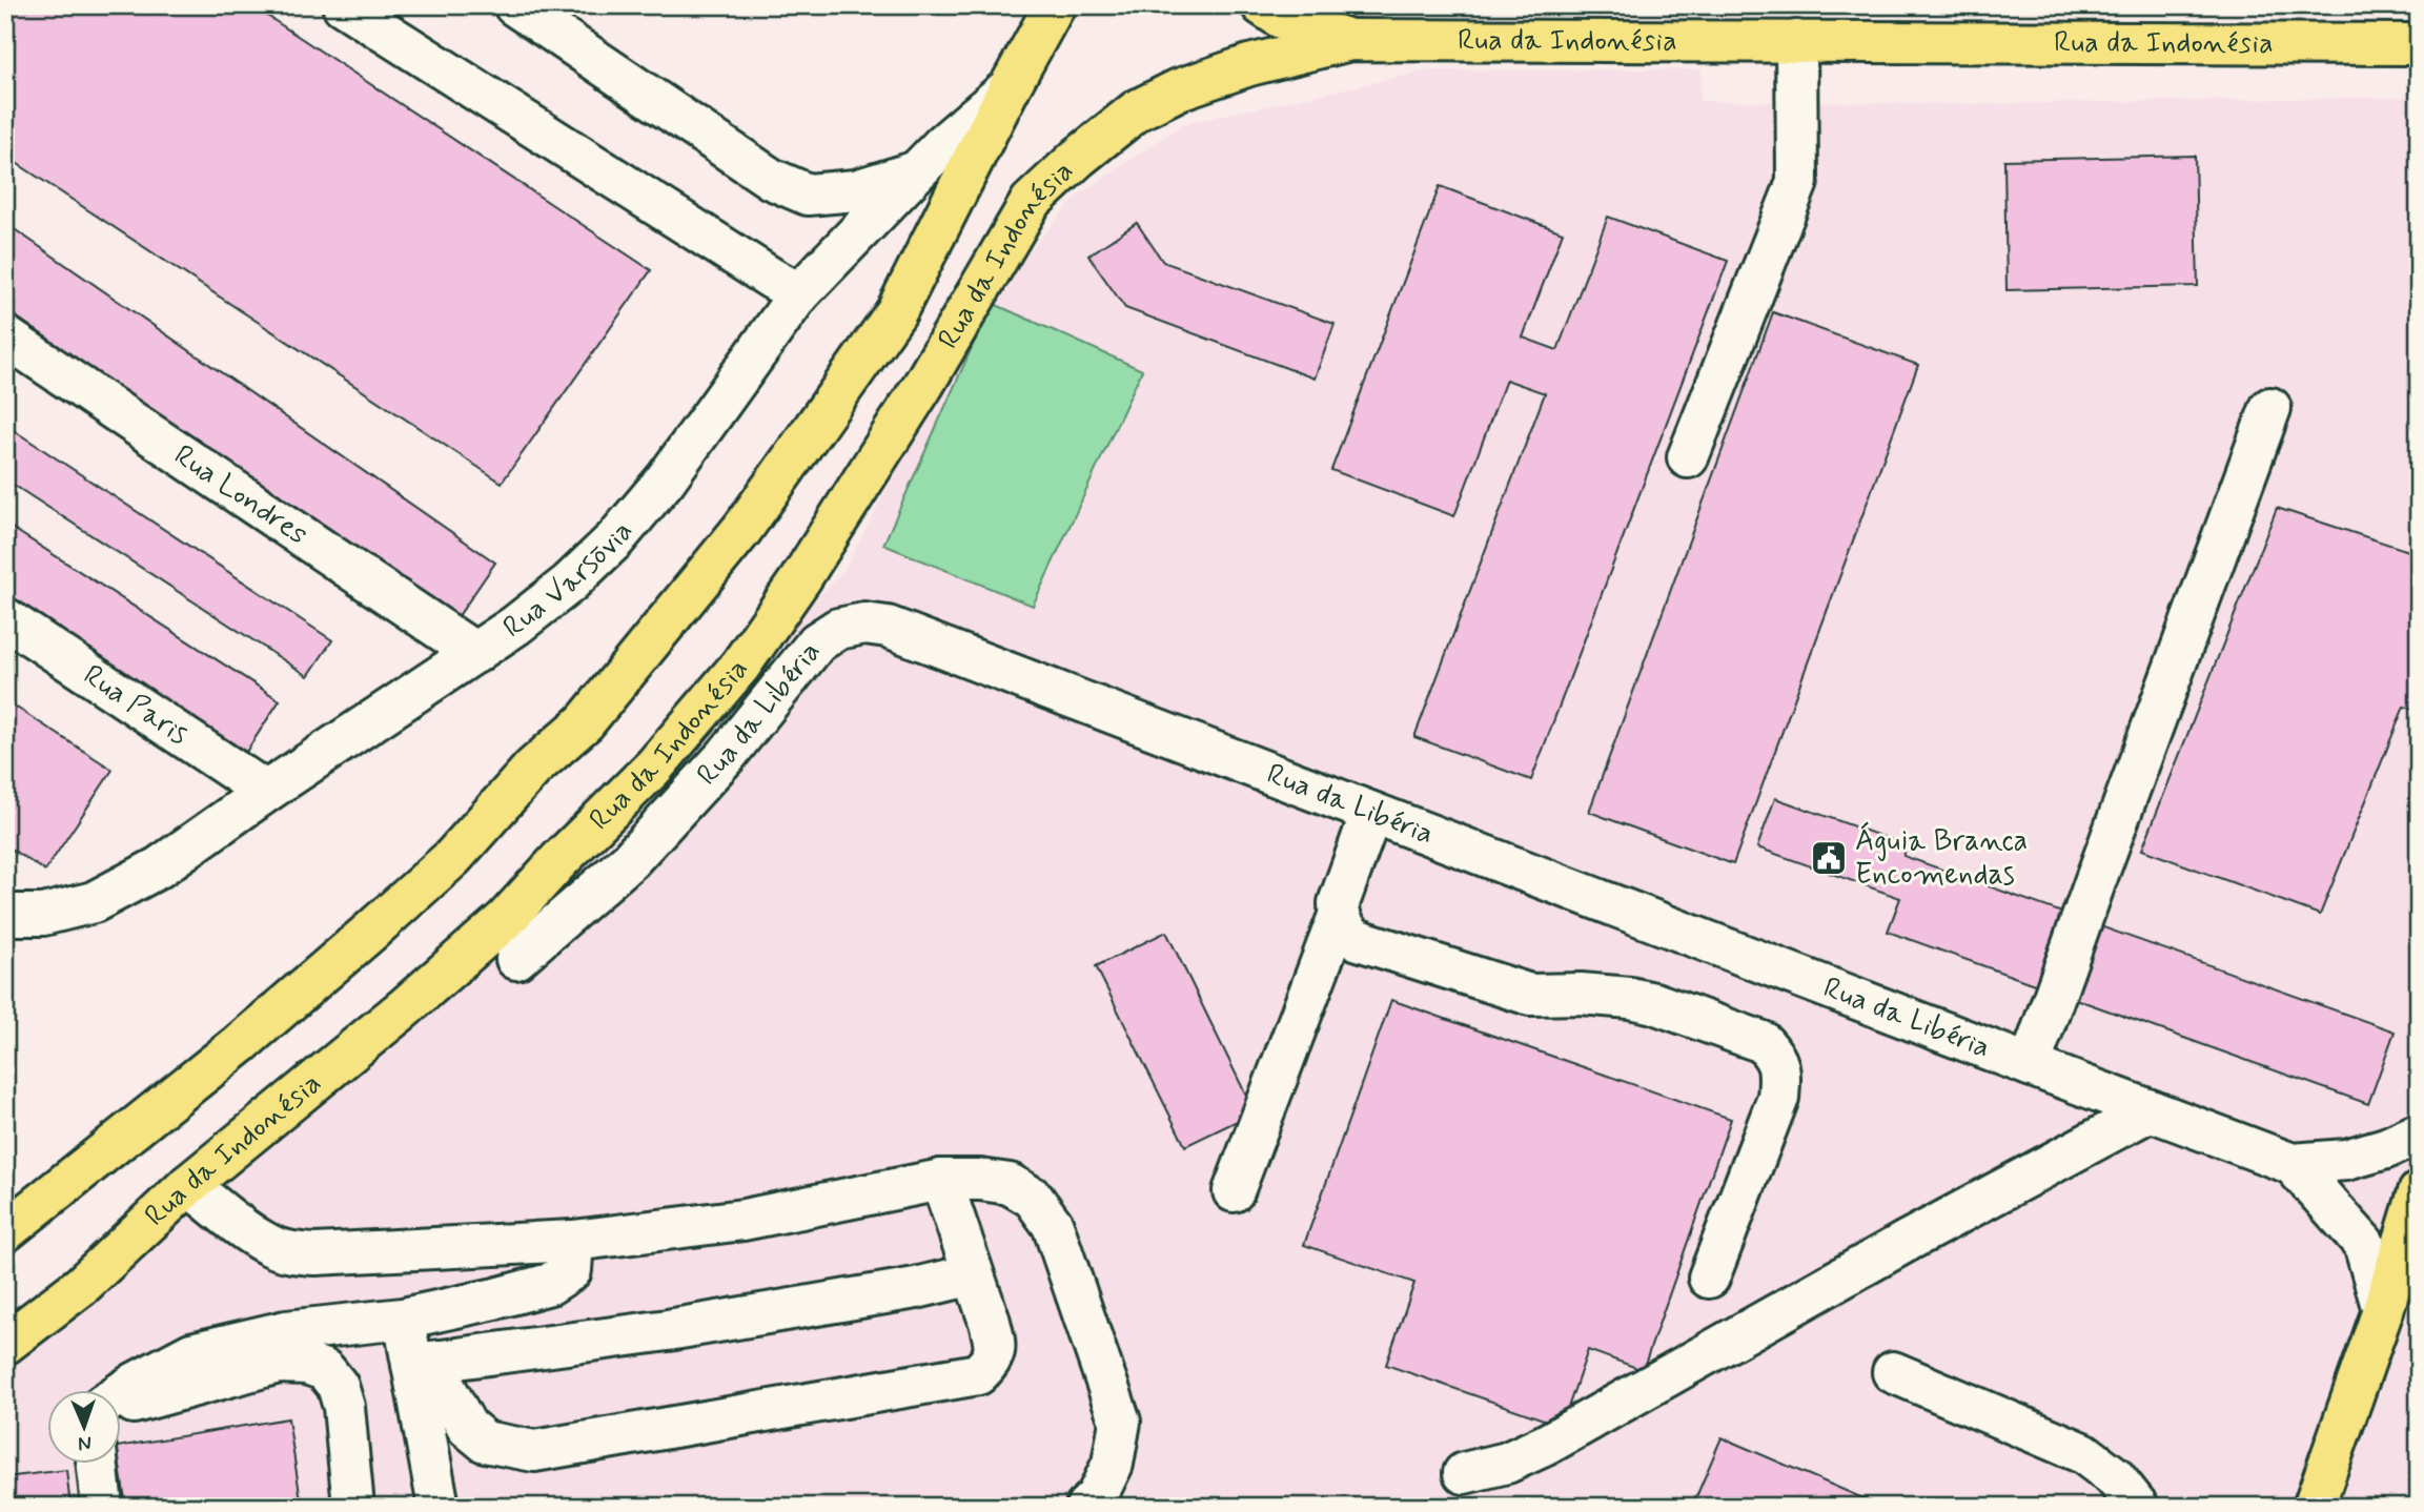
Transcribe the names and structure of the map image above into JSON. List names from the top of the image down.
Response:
{
  "streets": {
    "main road": ["Rua da Indonésia"],
    "street": [
      "Rua Londres",
      "Rua Varsōvia",
      "Rua Paris",
      "Rua da Libéria"
    ]
  },
  "crossings": [
    ["Rua da Indonésia", "Rua Varsōvia"],
    ["Rua Londres", "Rua Varsōvia"],
    ["Rua Varsōvia", "Rua Paris"]
  ],
  "places": {
    "public building": ["Águia Branca Encomendas"]
  },
  "north": "bottom"
}
